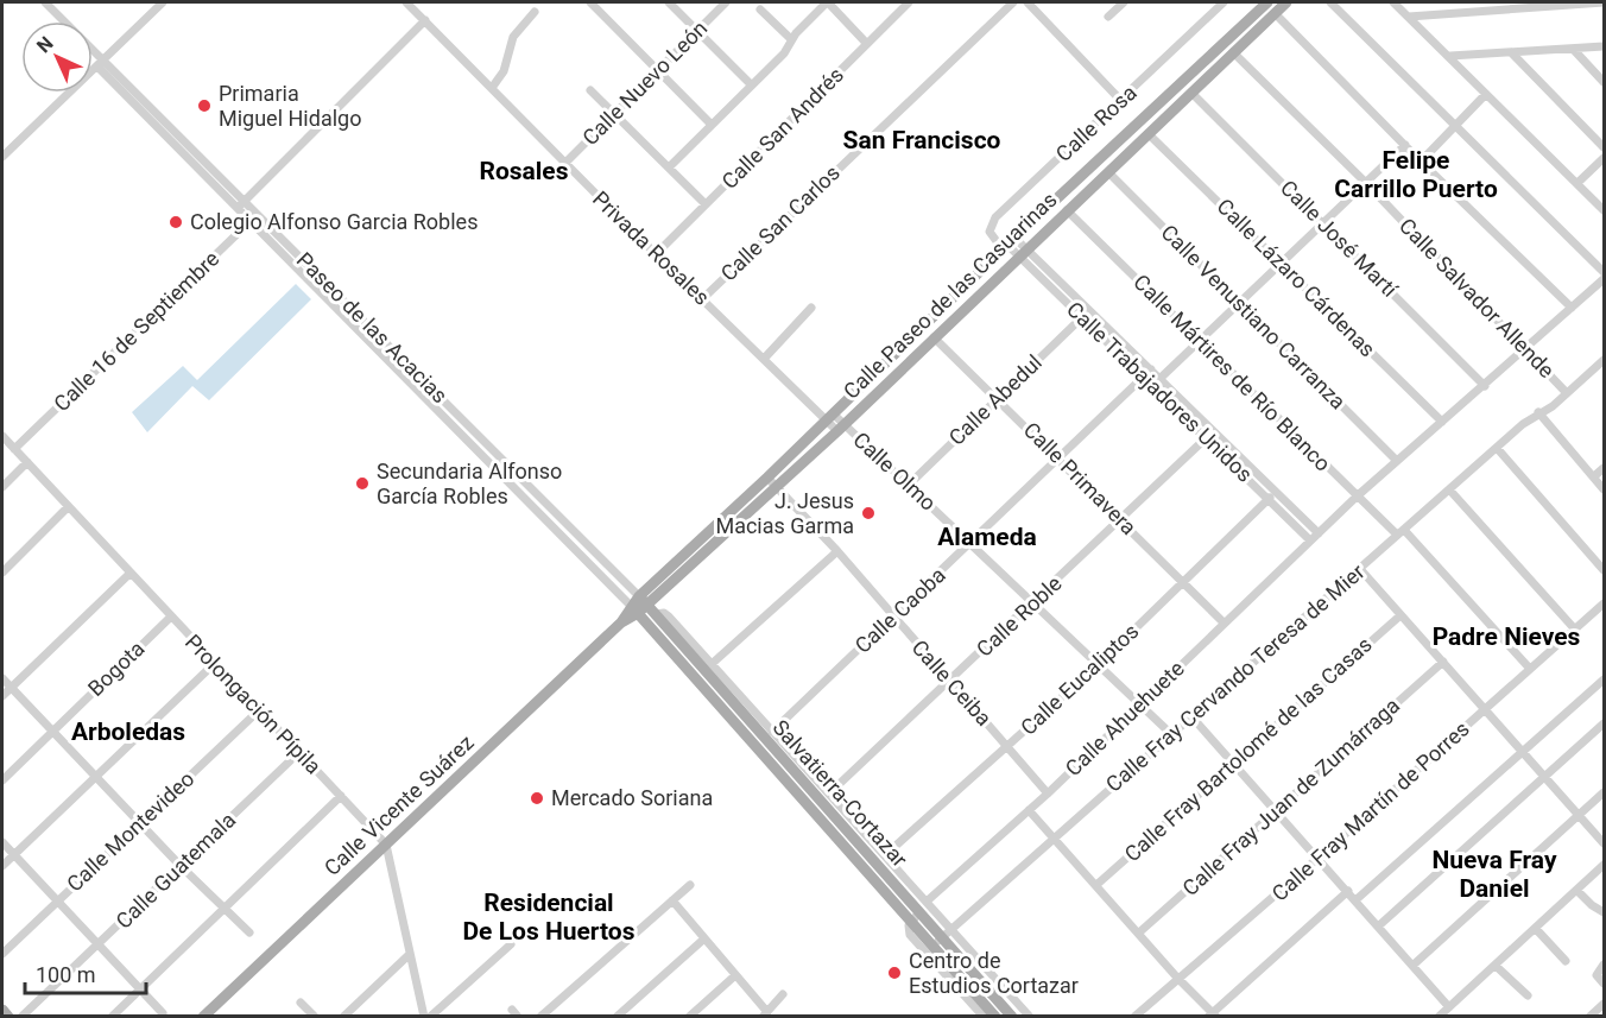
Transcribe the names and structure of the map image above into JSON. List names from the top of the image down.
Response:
{
  "streets": {
    "main road": ["Calle Paseo de las Casuarinas", "Salvatierra-Cortazar", "Calle Vicente Suárez"],
    "street": [
      "Calle Nuevo León",
      "Calle Rosa",
      "Calle San Andrés",
      "Calle San Carlos",
      "Calle José Martí",
      "Privada Rosales",
      "Calle Lázaro Cárdenas",
      "Calle Salvador Allende",
      "Calle Venustiano Carranza",
      "Paseo de las Acacias",
      "Calle 16 de Septiembre",
      "Calle Mártires de Río Blanco",
      "Calle Trabajadores Unidos",
      "Calle Abedul",
      "Calle Olmo",
      "Calle Primavera",
      "Calle Caoba",
      "Calle Roble",
      "Bogota",
      "Calle Fray Cervando Teresa de Mier",
      "Calle Eucaliptos",
      "Calle Ceiba",
      "Prolongación Pípila",
      "Calle Ahuehuete",
      "Calle Fray Bartolomé de las Casas",
      "Calle Fray Juan de Zumárraga",
      "Calle Fray Martín de Porres",
      "Calle Montevideo",
      "Calle Guatemala"
    ]
  },
  "crossings": [
    ["Calle Nuevo León", "Privada Rosales"],
    ["Calle Rosa", "Calle Paseo de las Casuarinas"],
    ["Calle Rosa", "Calle Trabajadores Unidos"],
    ["Calle San Andrés", "Privada Rosales"],
    ["Calle San Carlos", "Privada Rosales"],
    ["Calle José Martí", "Calle Paseo de las Casuarinas"],
    ["Calle José Martí", "Calle Ahuehuete"],
    ["Privada Rosales", "Calle Paseo de las Casuarinas"],
    ["Privada Rosales", "Calle Olmo"],
    ["Calle Lázaro Cárdenas", "Calle Paseo de las Casuarinas"],
    ["Calle Lázaro Cárdenas", "Calle Ahuehuete"],
    ["Calle Paseo de las Casuarinas", "Calle Salvador Allende"],
    ["Calle Paseo de las Casuarinas", "Calle Venustiano Carranza"],
    ["Calle Paseo de las Casuarinas", "Paseo de las Acacias"],
    ["Calle Paseo de las Casuarinas", "Calle Mártires de Río Blanco"],
    ["Calle Paseo de las Casuarinas", "Calle Trabajadores Unidos"],
    ["Calle Paseo de las Casuarinas", "Calle Olmo"],
    ["Calle Paseo de las Casuarinas", "Calle Primavera"],
    ["Calle Paseo de las Casuarinas", "Calle Ceiba"],
    ["Calle Paseo de las Casuarinas", "Salvatierra-Cortazar"],
    ["Calle Paseo de las Casuarinas", "Calle Vicente Suárez"],
    ["Calle Salvador Allende", "Calle Fray Cervando Teresa de Mier"],
    ["Calle Salvador Allende", "Calle Ahuehuete"],
    ["Calle Venustiano Carranza", "Calle Ahuehuete"],
    ["Paseo de las Acacias", "Calle 16 de Septiembre"],
    ["Paseo de las Acacias", "Calle Caoba"],
    ["Paseo de las Acacias", "Calle Roble"],
    ["Paseo de las Acacias", "Calle Fray Cervando Teresa de Mier"],
    ["Paseo de las Acacias", "Calle Eucaliptos"],
    ["Paseo de las Acacias", "Calle Ahuehuete"],
    ["Paseo de las Acacias", "Salvatierra-Cortazar"],
    ["Paseo de las Acacias", "Calle Vicente Suárez"],
    ["Calle 16 de Septiembre", "Prolongación Pípila"],
    ["Calle Mártires de Río Blanco", "Calle Fray Cervando Teresa de Mier"],
    ["Calle Mártires de Río Blanco", "Calle Ahuehuete"],
    ["Calle Mártires de Río Blanco", "Calle Fray Martín de Porres"],
    ["Calle Trabajadores Unidos", "Calle Abedul"],
    ["Calle Trabajadores Unidos", "Calle Caoba"],
    ["Calle Trabajadores Unidos", "Calle Roble"],
    ["Calle Trabajadores Unidos", "Calle Eucaliptos"],
    ["Calle Trabajadores Unidos", "Calle Ahuehuete"],
    ["Calle Abedul", "Calle Olmo"],
    ["Calle Abedul", "Calle Primavera"],
    ["Calle Olmo", "Calle Caoba"],
    ["Calle Olmo", "Calle Roble"],
    ["Calle Olmo", "Calle Fray Cervando Teresa de Mier"],
    ["Calle Olmo", "Calle Eucaliptos"],
    ["Calle Olmo", "Calle Ahuehuete"],
    ["Calle Primavera", "Calle Caoba"],
    ["Calle Primavera", "Calle Roble"],
    ["Calle Primavera", "Calle Eucaliptos"],
    ["Calle Primavera", "Calle Ahuehuete"],
    ["Calle Caoba", "Calle Ceiba"],
    ["Calle Roble", "Calle Ceiba"],
    ["Bogota", "Prolongación Pípila"],
    ["Calle Fray Cervando Teresa de Mier", "Salvatierra-Cortazar"],
    ["Calle Eucaliptos", "Calle Ceiba"],
    ["Calle Ceiba", "Calle Ahuehuete"],
    ["Prolongación Pípila", "Calle Vicente Suárez"],
    ["Prolongación Pípila", "Calle Montevideo"],
    ["Prolongación Pípila", "Calle Guatemala"],
    ["Salvatierra-Cortazar", "Calle Vicente Suárez"]
  ],
  "districts": [
    "San Francisco",
    "Felipe Carrillo Puerto",
    "Rosales",
    "Alameda",
    "Padre Nieves",
    "Arboledas",
    "Nueva Fray Daniel",
    "Residencial De Los Huertos"
  ],
  "places": [
    "Primaria Miguel Hidalgo",
    "Colegio Alfonso Garcia Robles",
    "Secundaria Alfonso García Robles",
    "J. Jesus Macias Garma",
    "Mercado Soriana",
    "Centro de Estudios Cortazar"
  ],
  "scale_bar": "100 m",
  "north": "top left"
}
